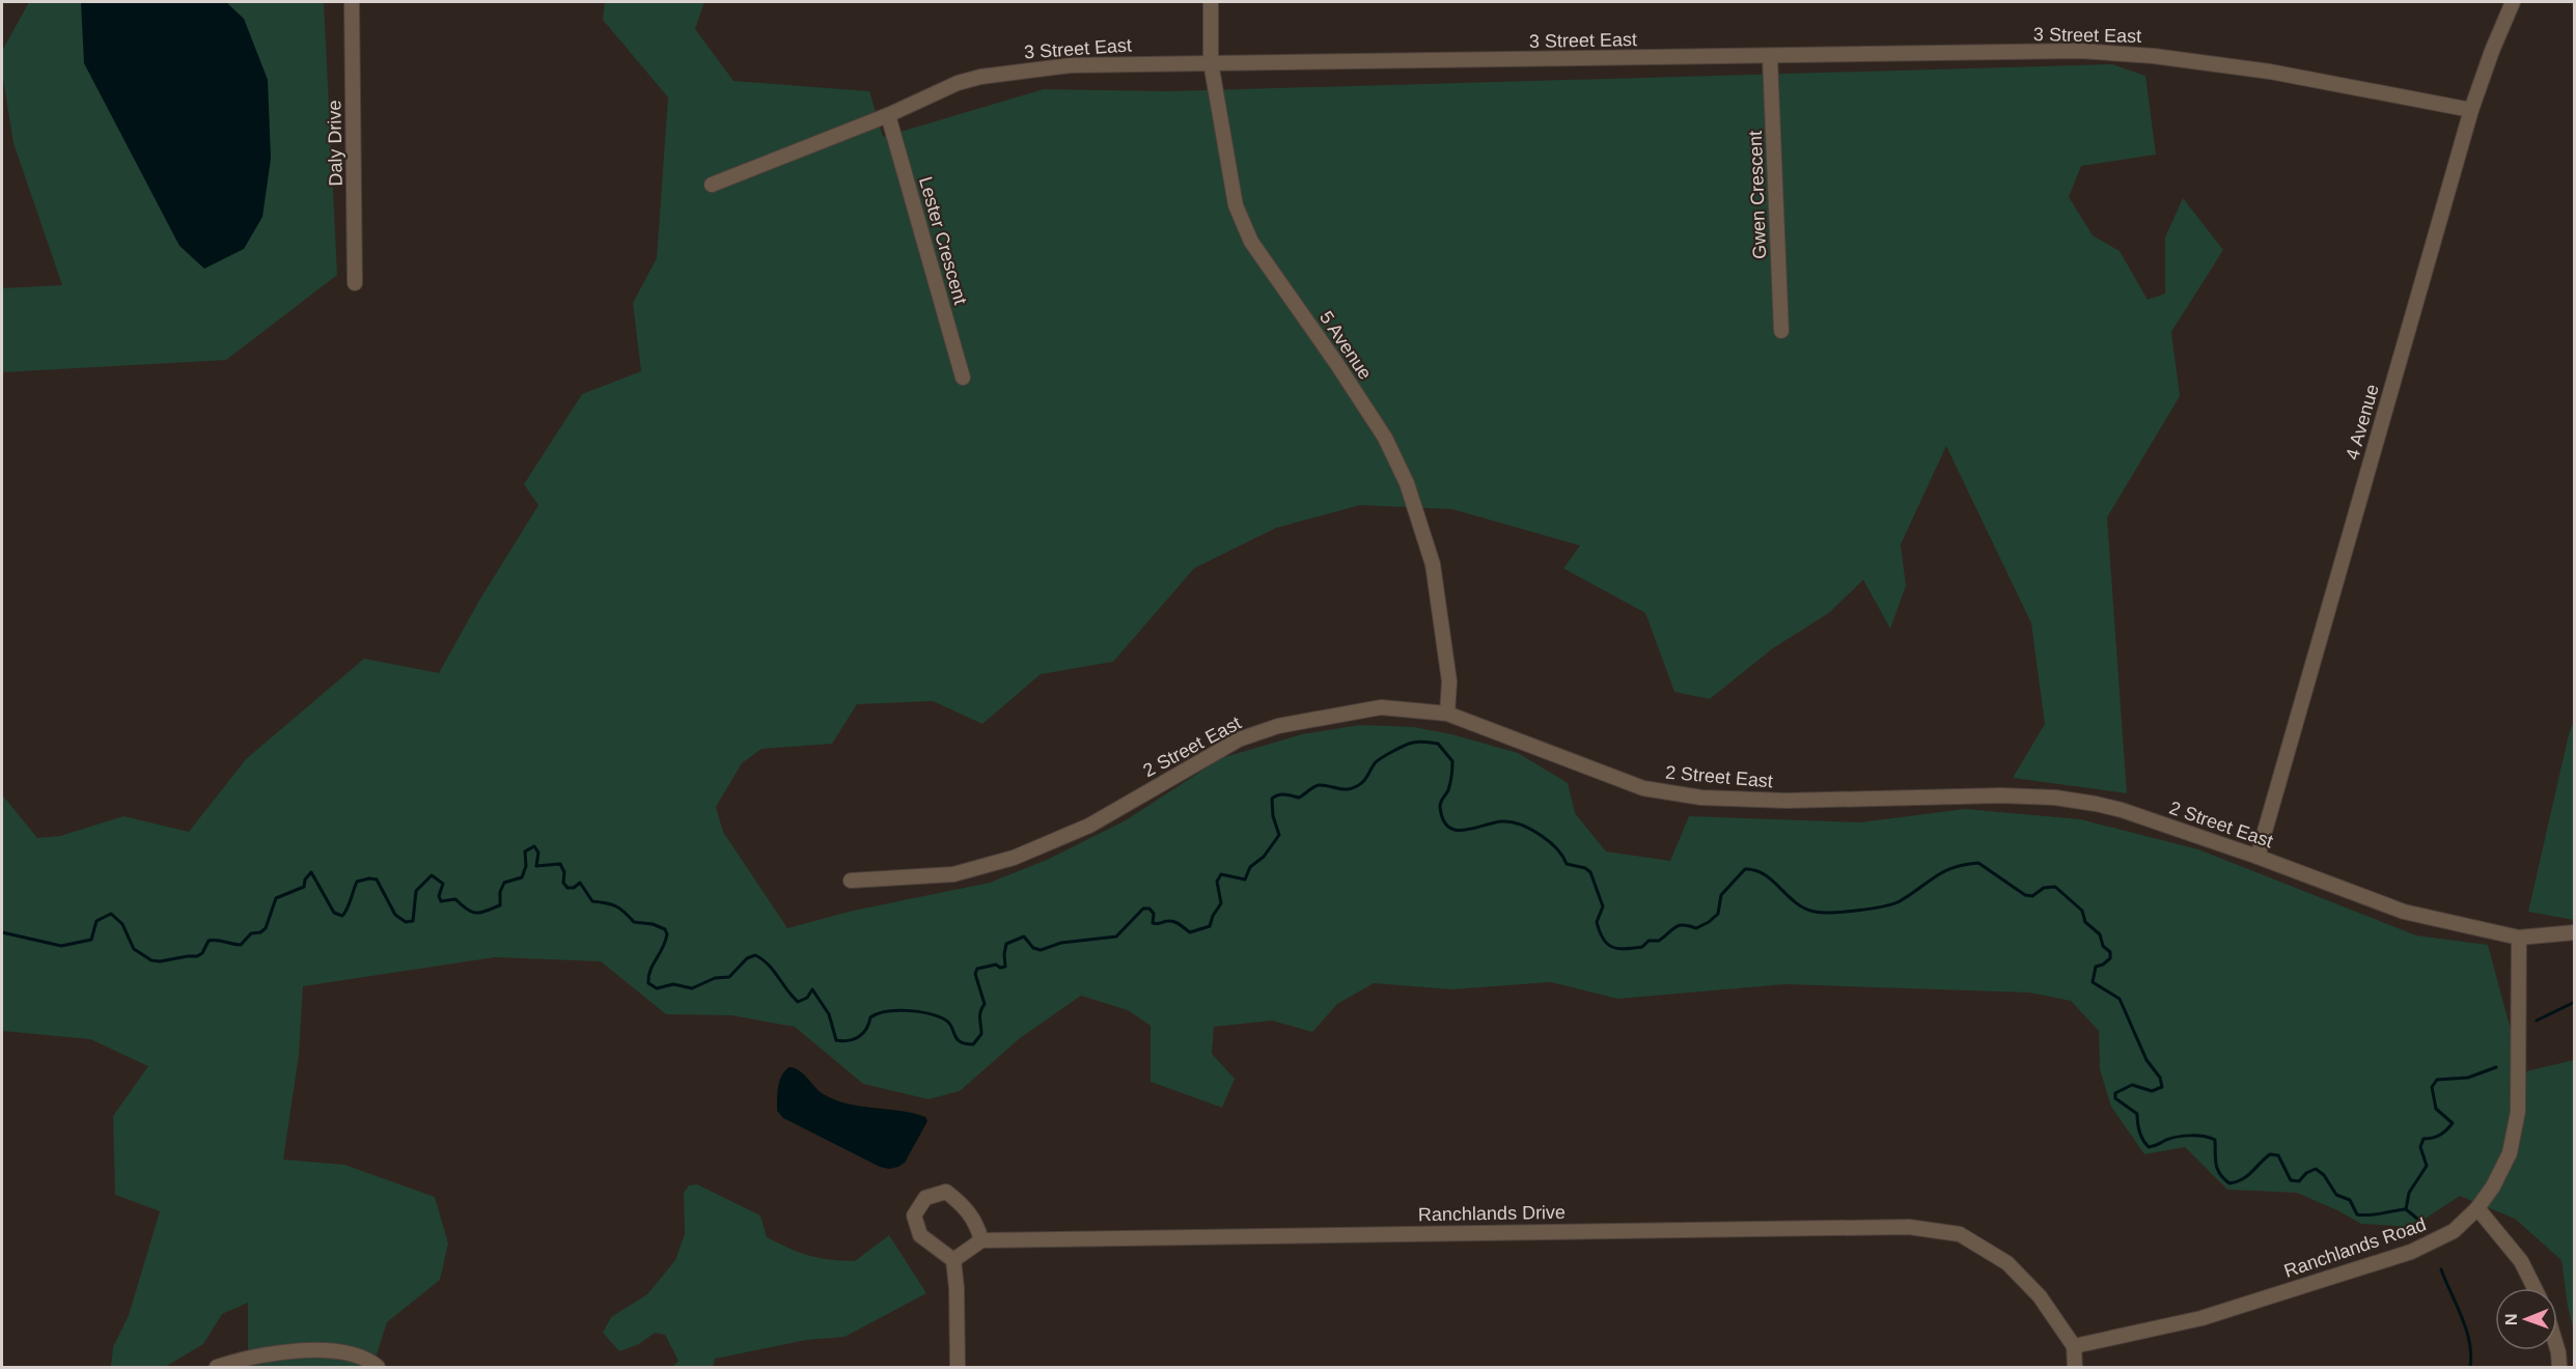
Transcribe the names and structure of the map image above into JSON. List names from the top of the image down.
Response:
{
  "streets": {
    "street": [
      "3 Street East",
      "Daly Drive",
      "Gwen Crescent",
      "Lester Crescent",
      "5 Avenue",
      "4 Avenue",
      "2 Street East",
      "Ranchlands Drive",
      "Ranchlands Road"
    ]
  },
  "crossings": [
    ["3 Street East", "Gwen Crescent"],
    ["3 Street East", "Lester Crescent"],
    ["3 Street East", "5 Avenue"],
    ["3 Street East", "4 Avenue"],
    ["5 Avenue", "2 Street East"],
    ["4 Avenue", "2 Street East"],
    ["2 Street East", "Ranchlands Road"],
    ["Ranchlands Drive", "Ranchlands Road"]
  ],
  "north": "left"
}
